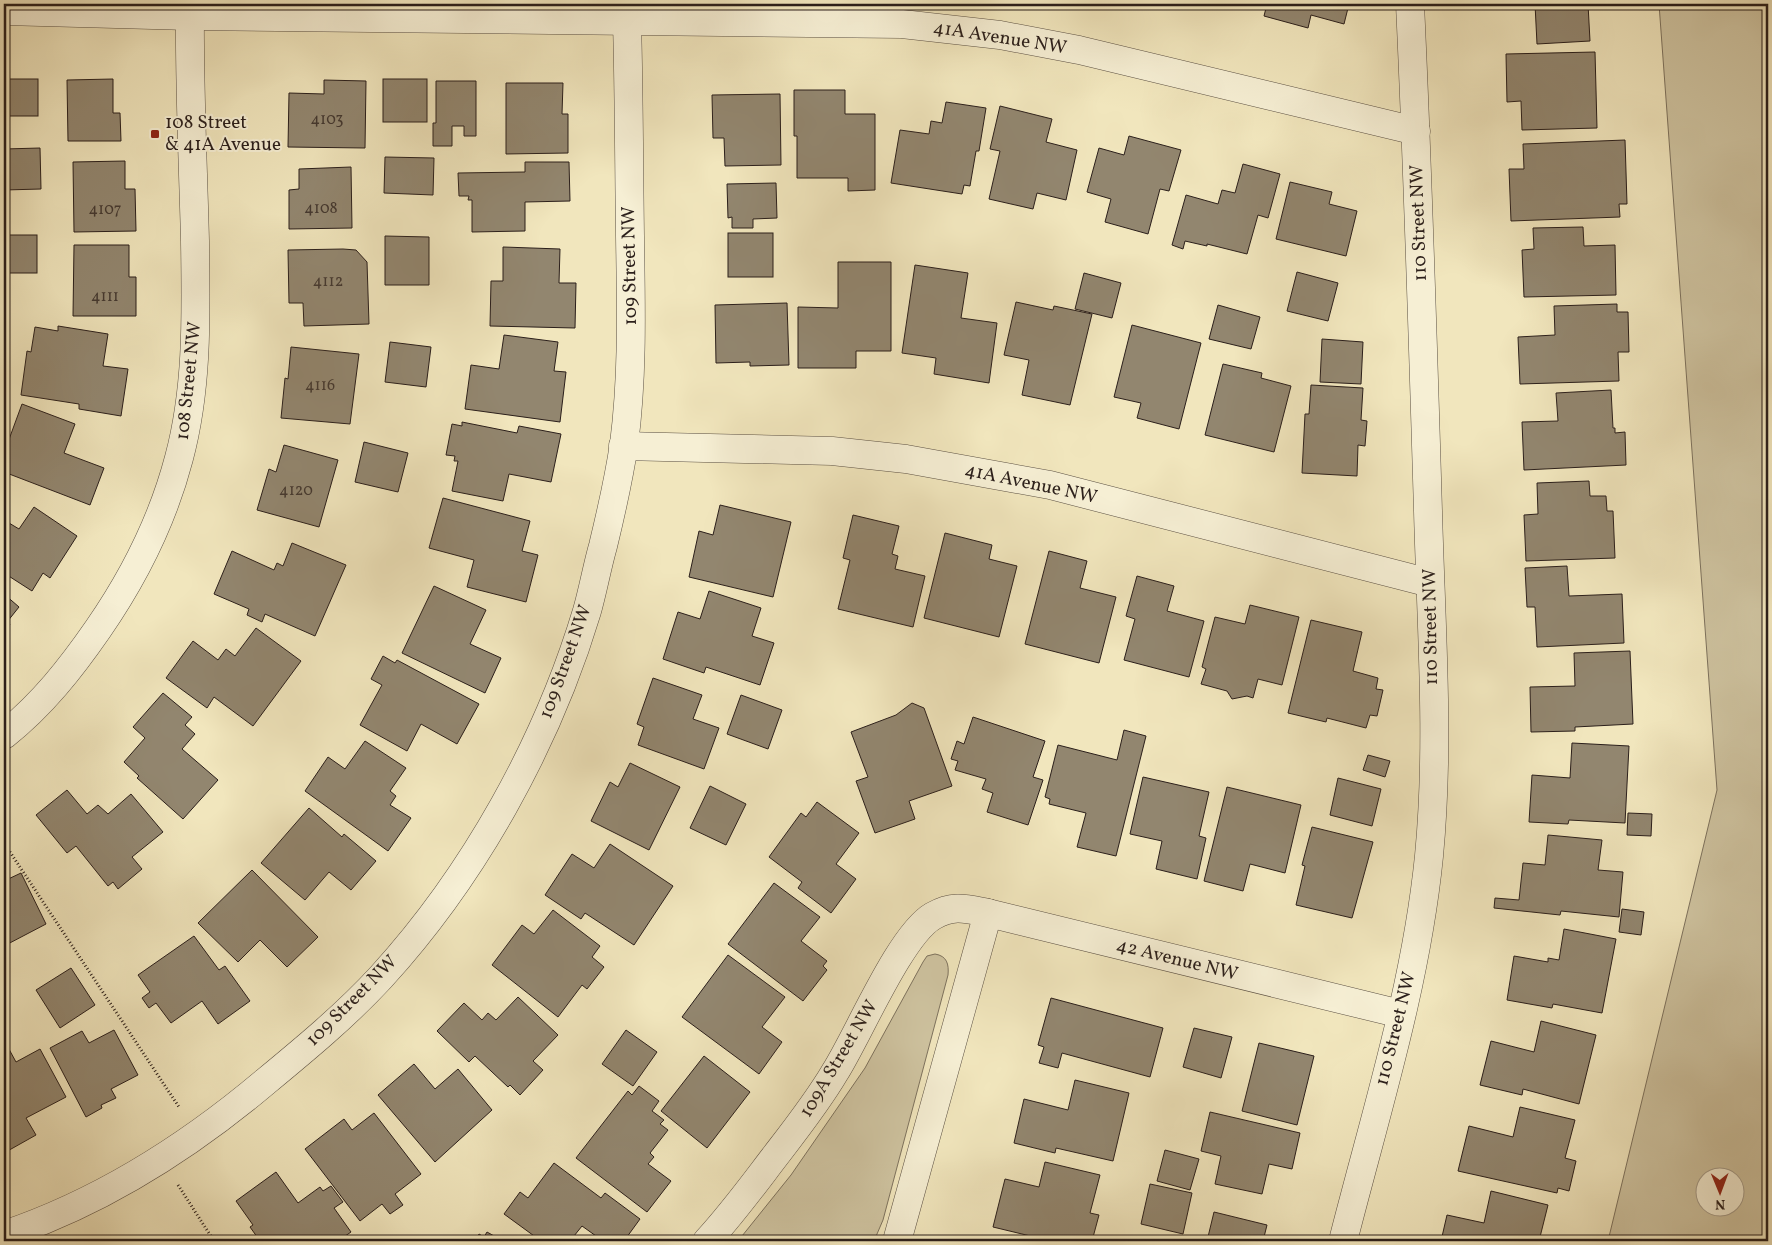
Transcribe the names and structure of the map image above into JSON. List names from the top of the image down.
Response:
{
  "streets": {
    "street": [
      "41A Avenue NW",
      "110 Street NW",
      "109 Street NW",
      "108 Street NW",
      "42 Avenue NW",
      "109A Street NW"
    ]
  },
  "crossings": [
    ["41A Avenue NW", "110 Street NW"],
    ["41A Avenue NW", "109 Street NW"],
    ["41A Avenue NW", "108 Street NW"],
    ["110 Street NW", "42 Avenue NW"],
    ["42 Avenue NW", "109A Street NW"]
  ],
  "places": {
    "transit": ["108 Street & 41A Avenue"]
  },
  "house_numbers": [
    "4103",
    "4108",
    "4107",
    "4112",
    "4111",
    "4116",
    "4120"
  ],
  "north": "bottom"
}
